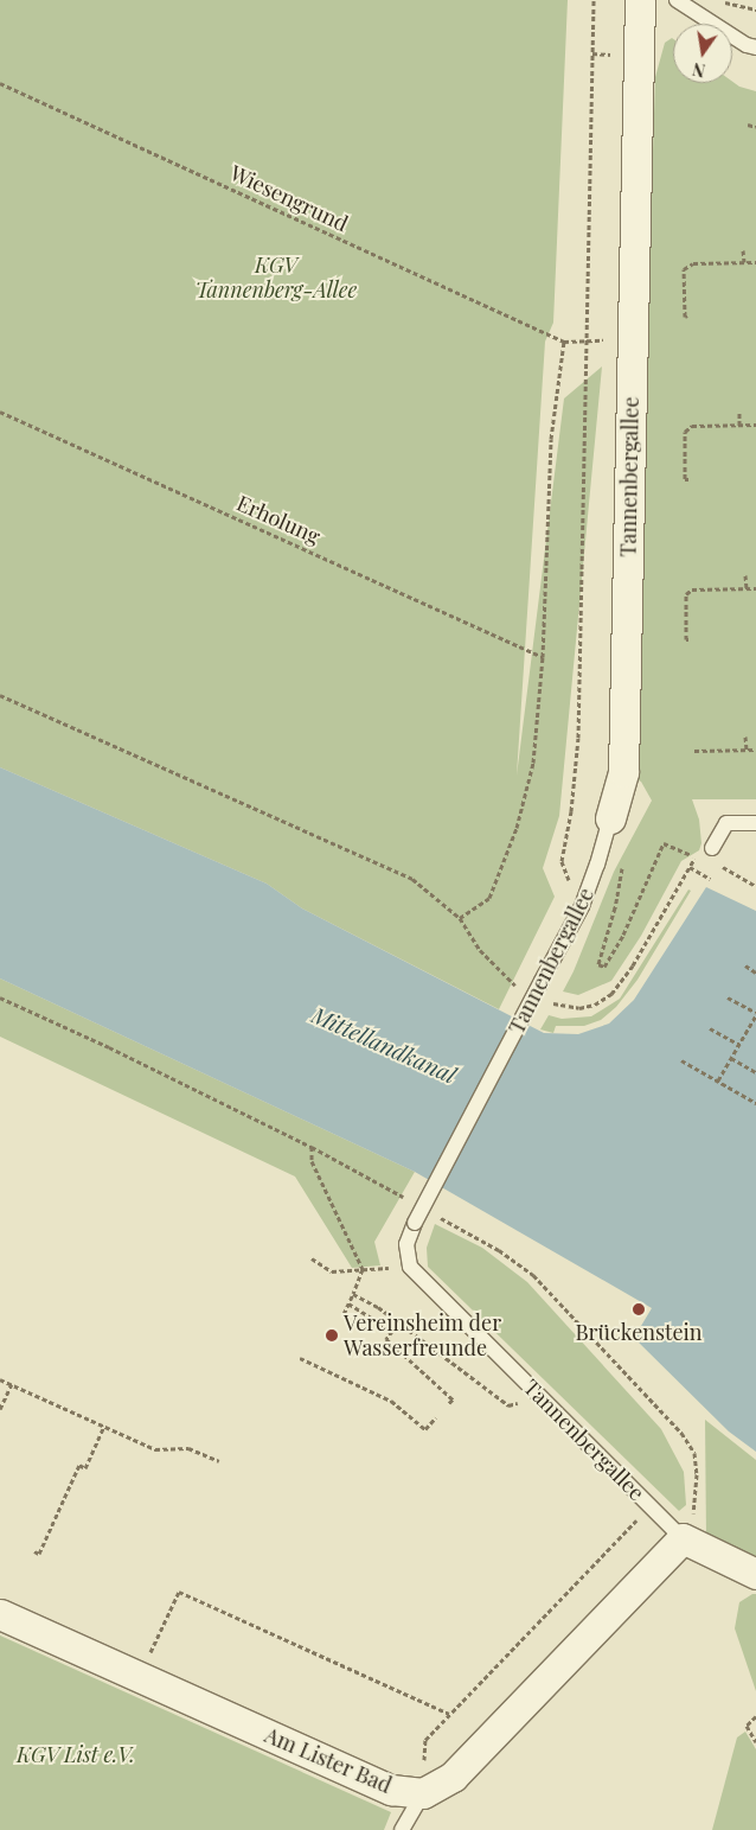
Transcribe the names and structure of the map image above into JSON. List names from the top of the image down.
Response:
{
  "streets": {
    "street": ["Tannenbergallee", "Am Lister Bad"],
    "path": ["Wiesengrund", "Erholung"]
  },
  "water": ["Mittellandkanal"],
  "parks": ["KGV Tannenberg-Allee", "KGV List e.V."],
  "places": ["Brückenstein", "Vereinsheim der Wasserfreunde"],
  "north": "bottom"
}
